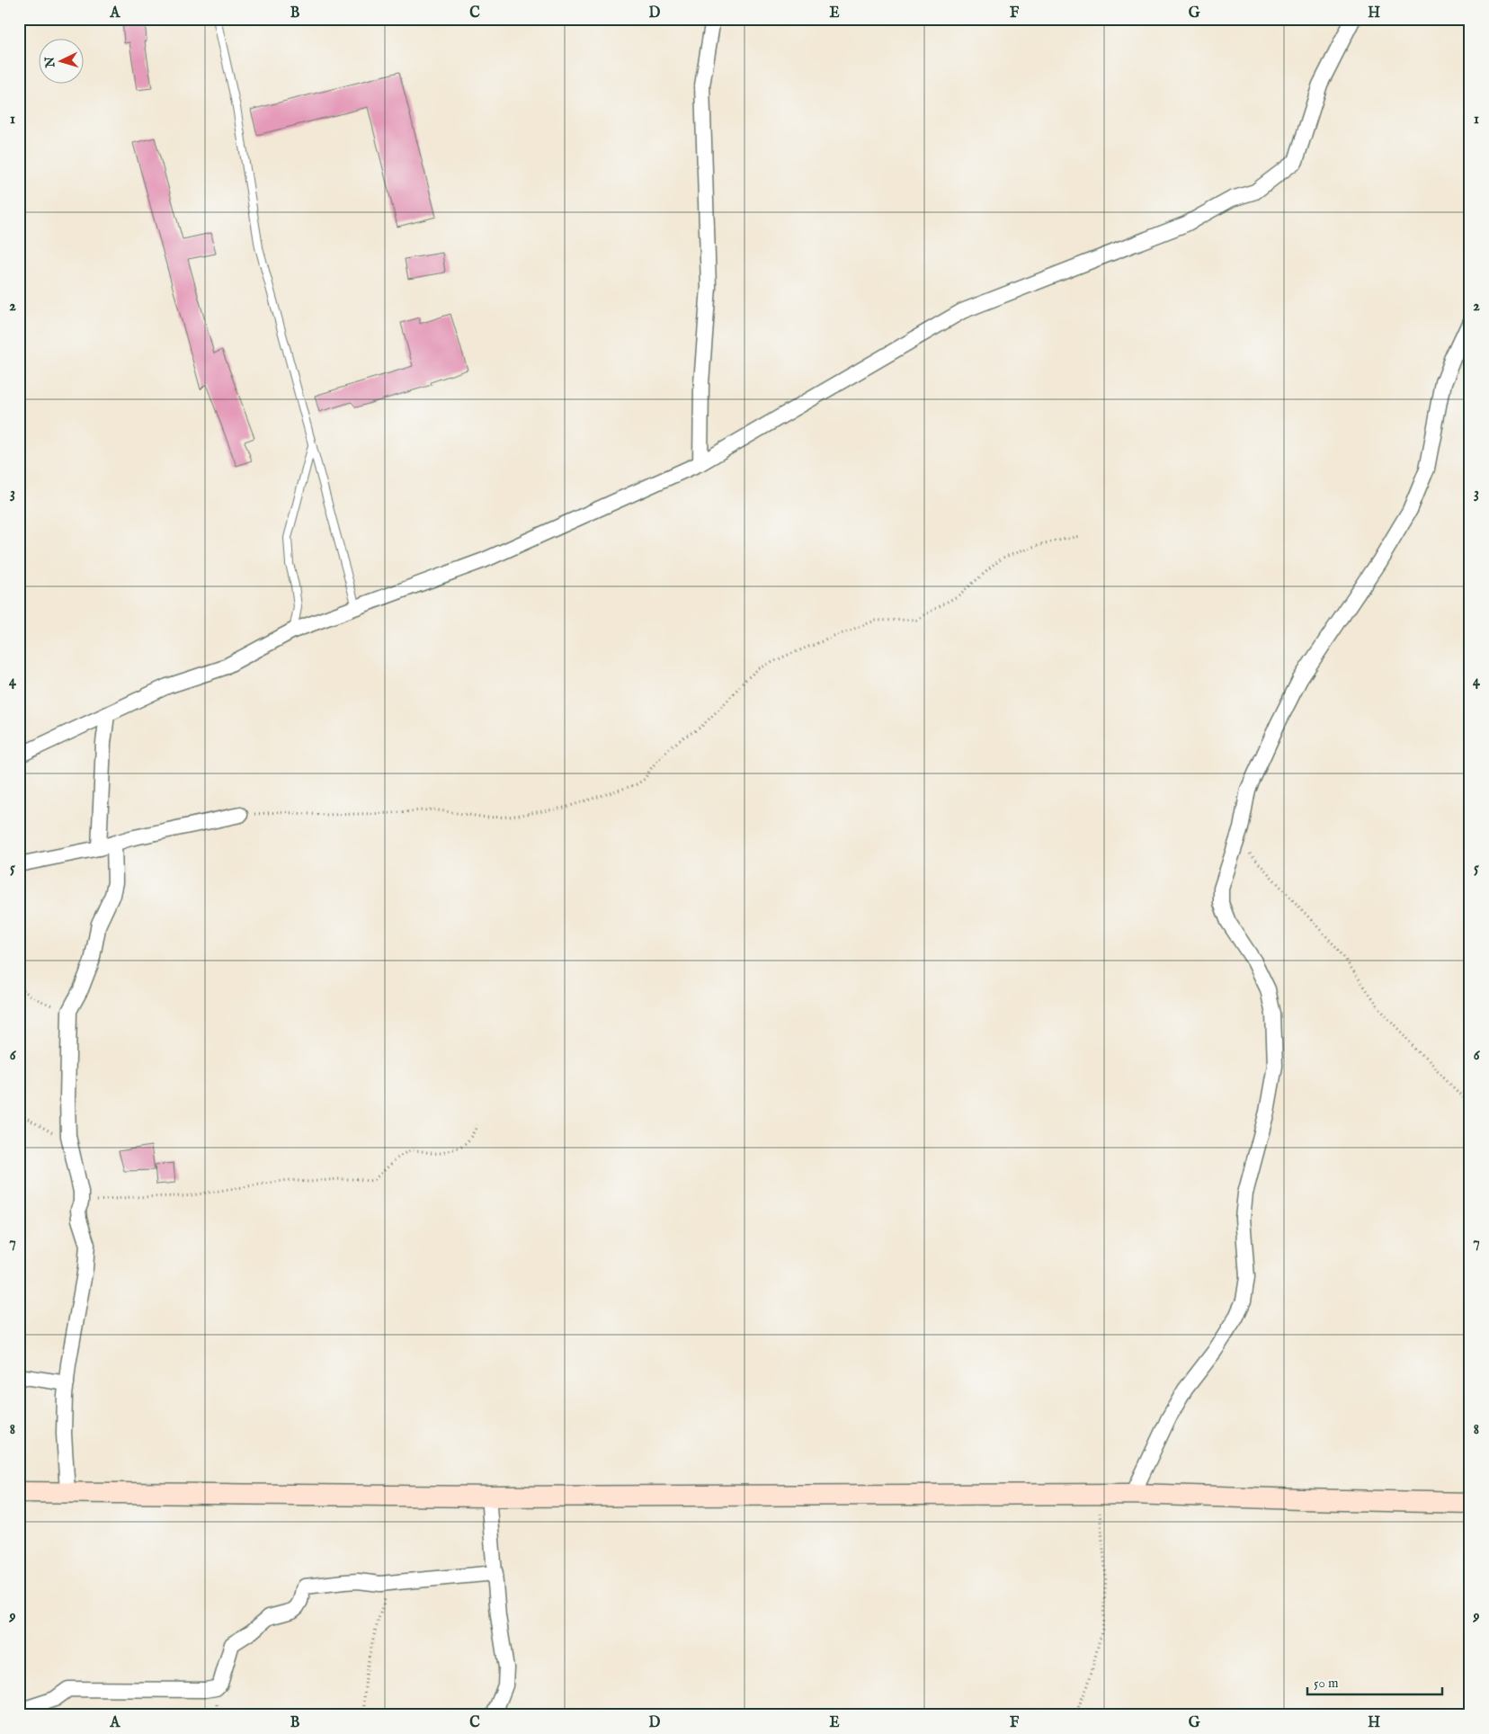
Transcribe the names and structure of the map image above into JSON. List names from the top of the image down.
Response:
{
  "scale_bar": "50 m",
  "north": "left",
  "grid": {
    "columns": [
      "A",
      "B",
      "C",
      "D",
      "E",
      "F",
      "G",
      "H"
    ],
    "rows": [
      "1",
      "2",
      "3",
      "4",
      "5",
      "6",
      "7",
      "8",
      "9"
    ]
  }
}
